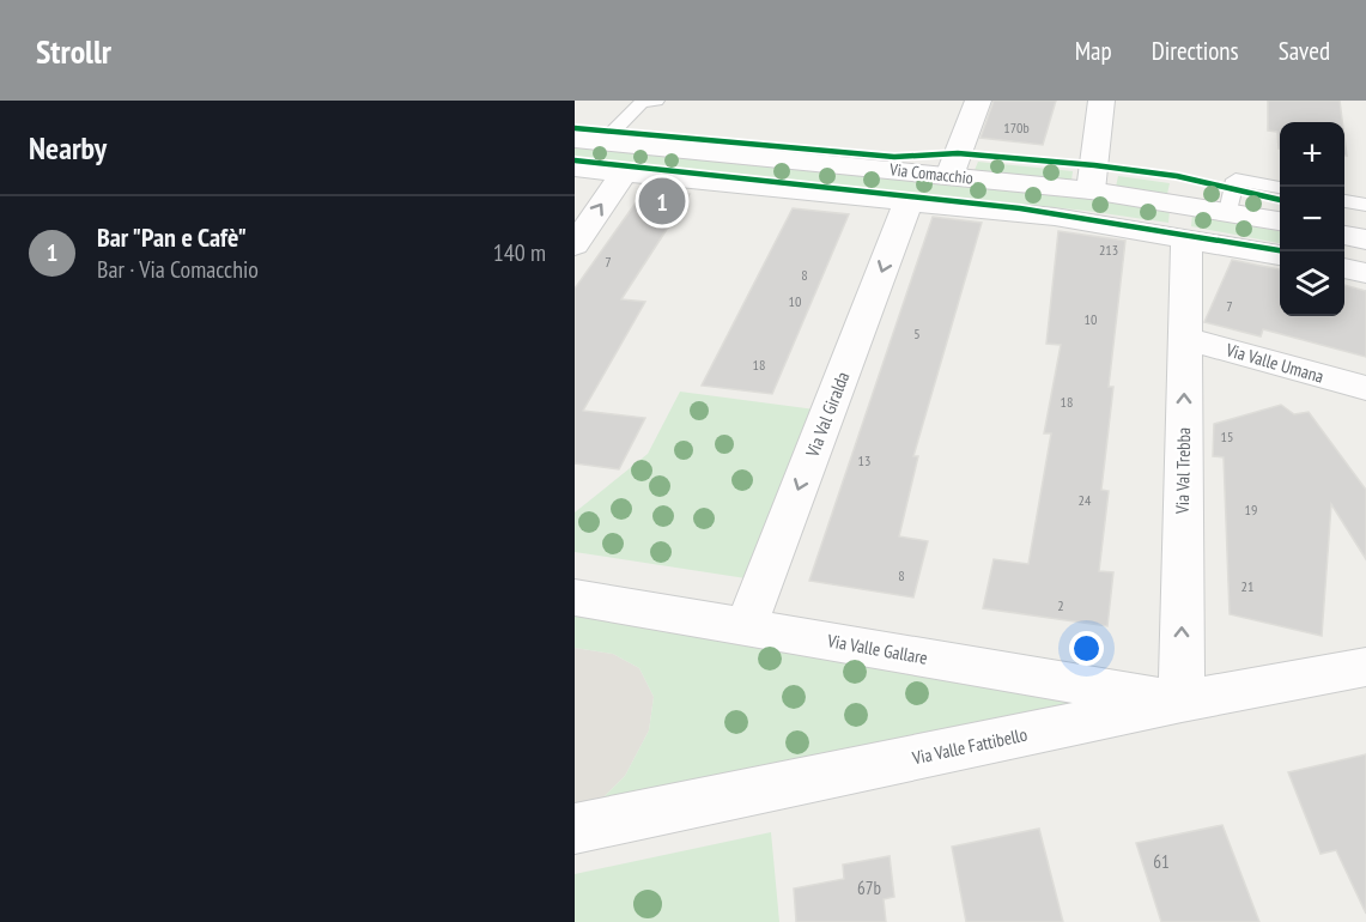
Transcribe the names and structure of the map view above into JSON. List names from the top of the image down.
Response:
{
  "streets": {
    "street": [
      "Via Comacchio",
      "Via Valle Umana",
      "Via Val Giralda",
      "Via Val Trebba",
      "Via Valle Gallare",
      "Via Valle Fattibello"
    ]
  },
  "crossings": [
    ["Via Comacchio", "Via Val Giralda"],
    ["Via Comacchio", "Via Val Trebba"],
    ["Via Valle Umana", "Via Val Trebba"],
    ["Via Val Giralda", "Via Valle Gallare"],
    ["Via Val Trebba", "Via Valle Gallare"],
    ["Via Val Trebba", "Via Valle Fattibello"],
    ["Via Valle Gallare", "Via Valle Fattibello"]
  ],
  "one_way": ["Via Val Giralda", "Via Val Trebba"],
  "house_numbers": [
    "170b",
    "213",
    "7",
    "8",
    "10",
    "7",
    "10",
    "5",
    "18",
    "18",
    "15",
    "13",
    "24",
    "19",
    "8",
    "21",
    "2",
    "61",
    "67b"
  ],
  "page": {
    "header": "Strollr",
    "nav": ["Map", "Directions", "Saved"],
    "heading": "Nearby",
    "map_buttons": ["+", "−"],
    "pins": "1",
    "list": [
      {
        "mark": "1",
        "name": "Bar \"Pan e Cafè\"",
        "note": "Bar · Via Comacchio",
        "value": "140 m"
      }
    ]
  }
}
